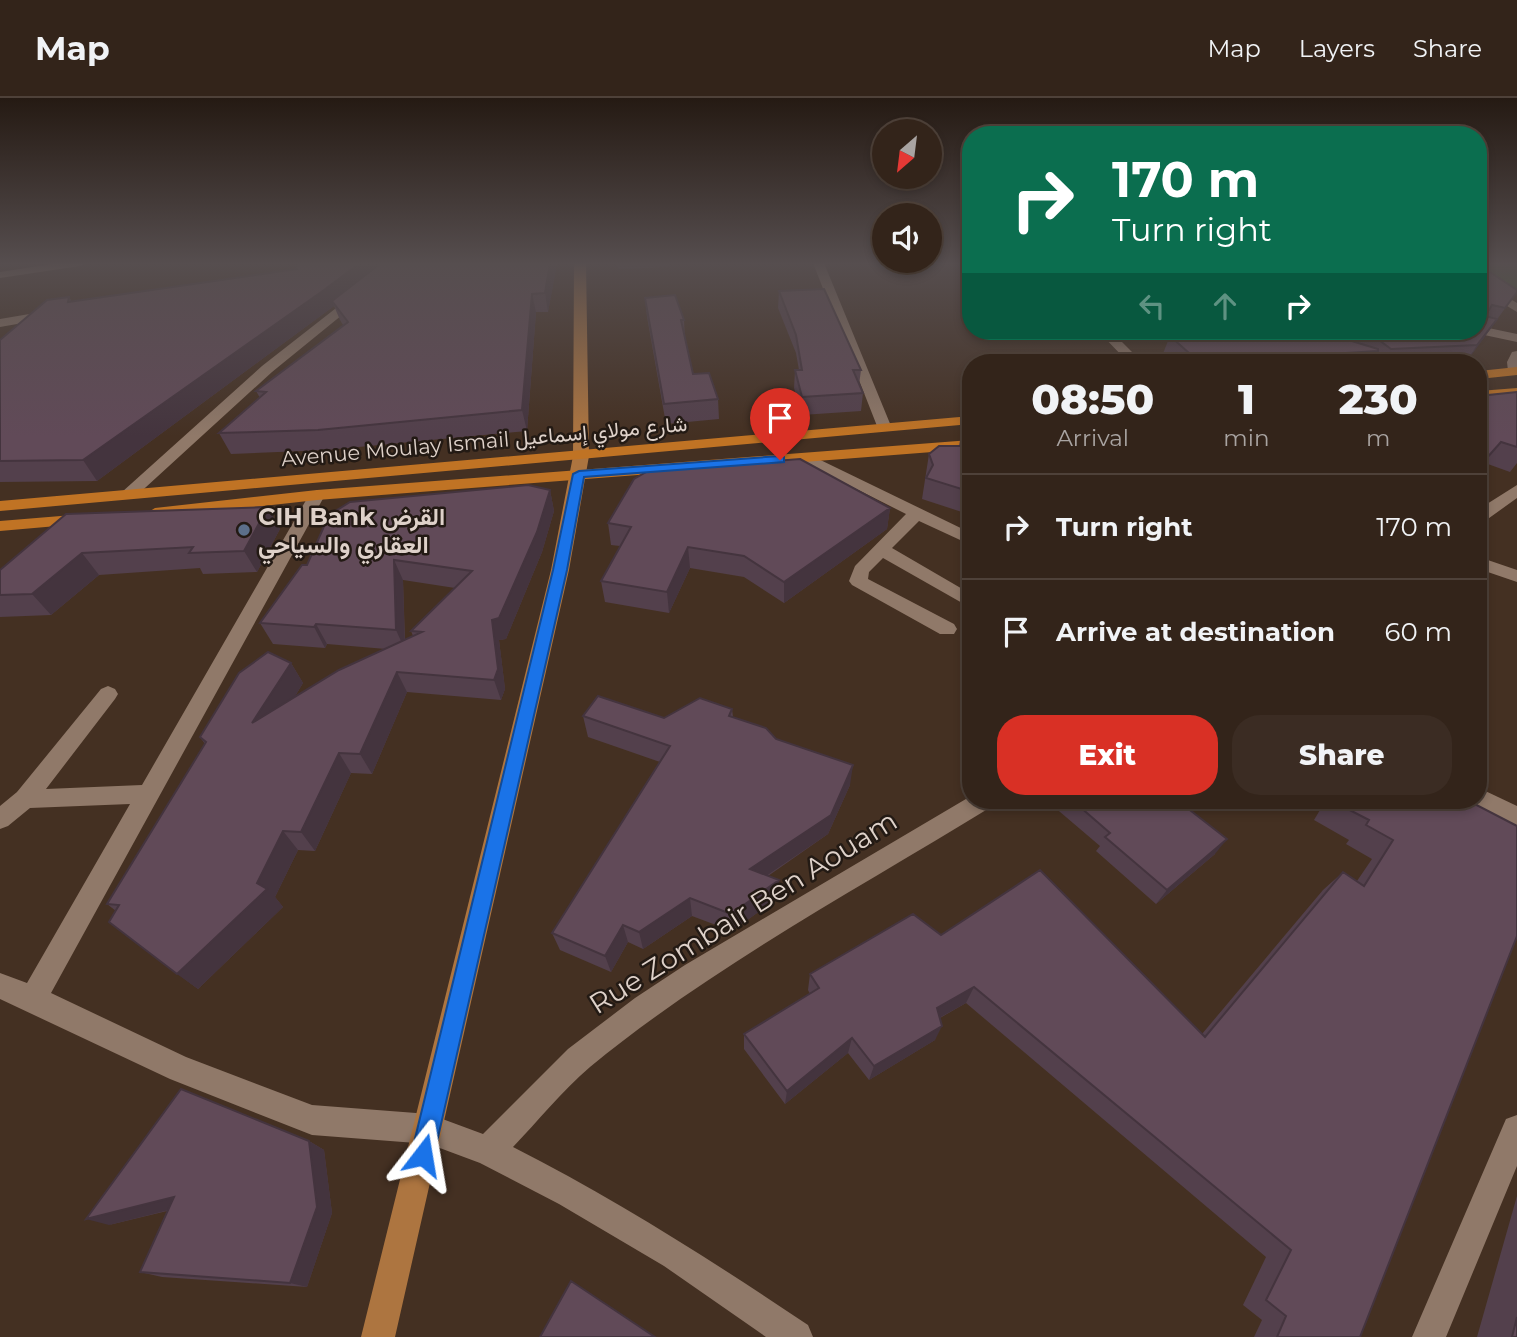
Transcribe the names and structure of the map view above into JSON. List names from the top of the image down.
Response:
{
  "streets": {
    "highway": ["Avenue Moulay Ismail شارع مولاي إسماعيل"],
    "street": ["Rue Zombair Ben Aouam"]
  },
  "places": ["CIH Bank القرض العقاري والسياحي"],
  "north": "bottom left",
  "page": {
    "header": "Map",
    "nav": ["Map", "Layers", "Share"],
    "turn": ["170 m", "Turn right"],
    "eta": [
      "08:50",
      "Arrival",
      "1",
      "min",
      "230",
      "m"
    ],
    "list": [
      {
        "name": "Turn right",
        "value": "170 m"
      },
      {
        "name": "Arrive at destination",
        "value": "60 m"
      }
    ],
    "buttons": ["Exit", "Share"]
  }
}
